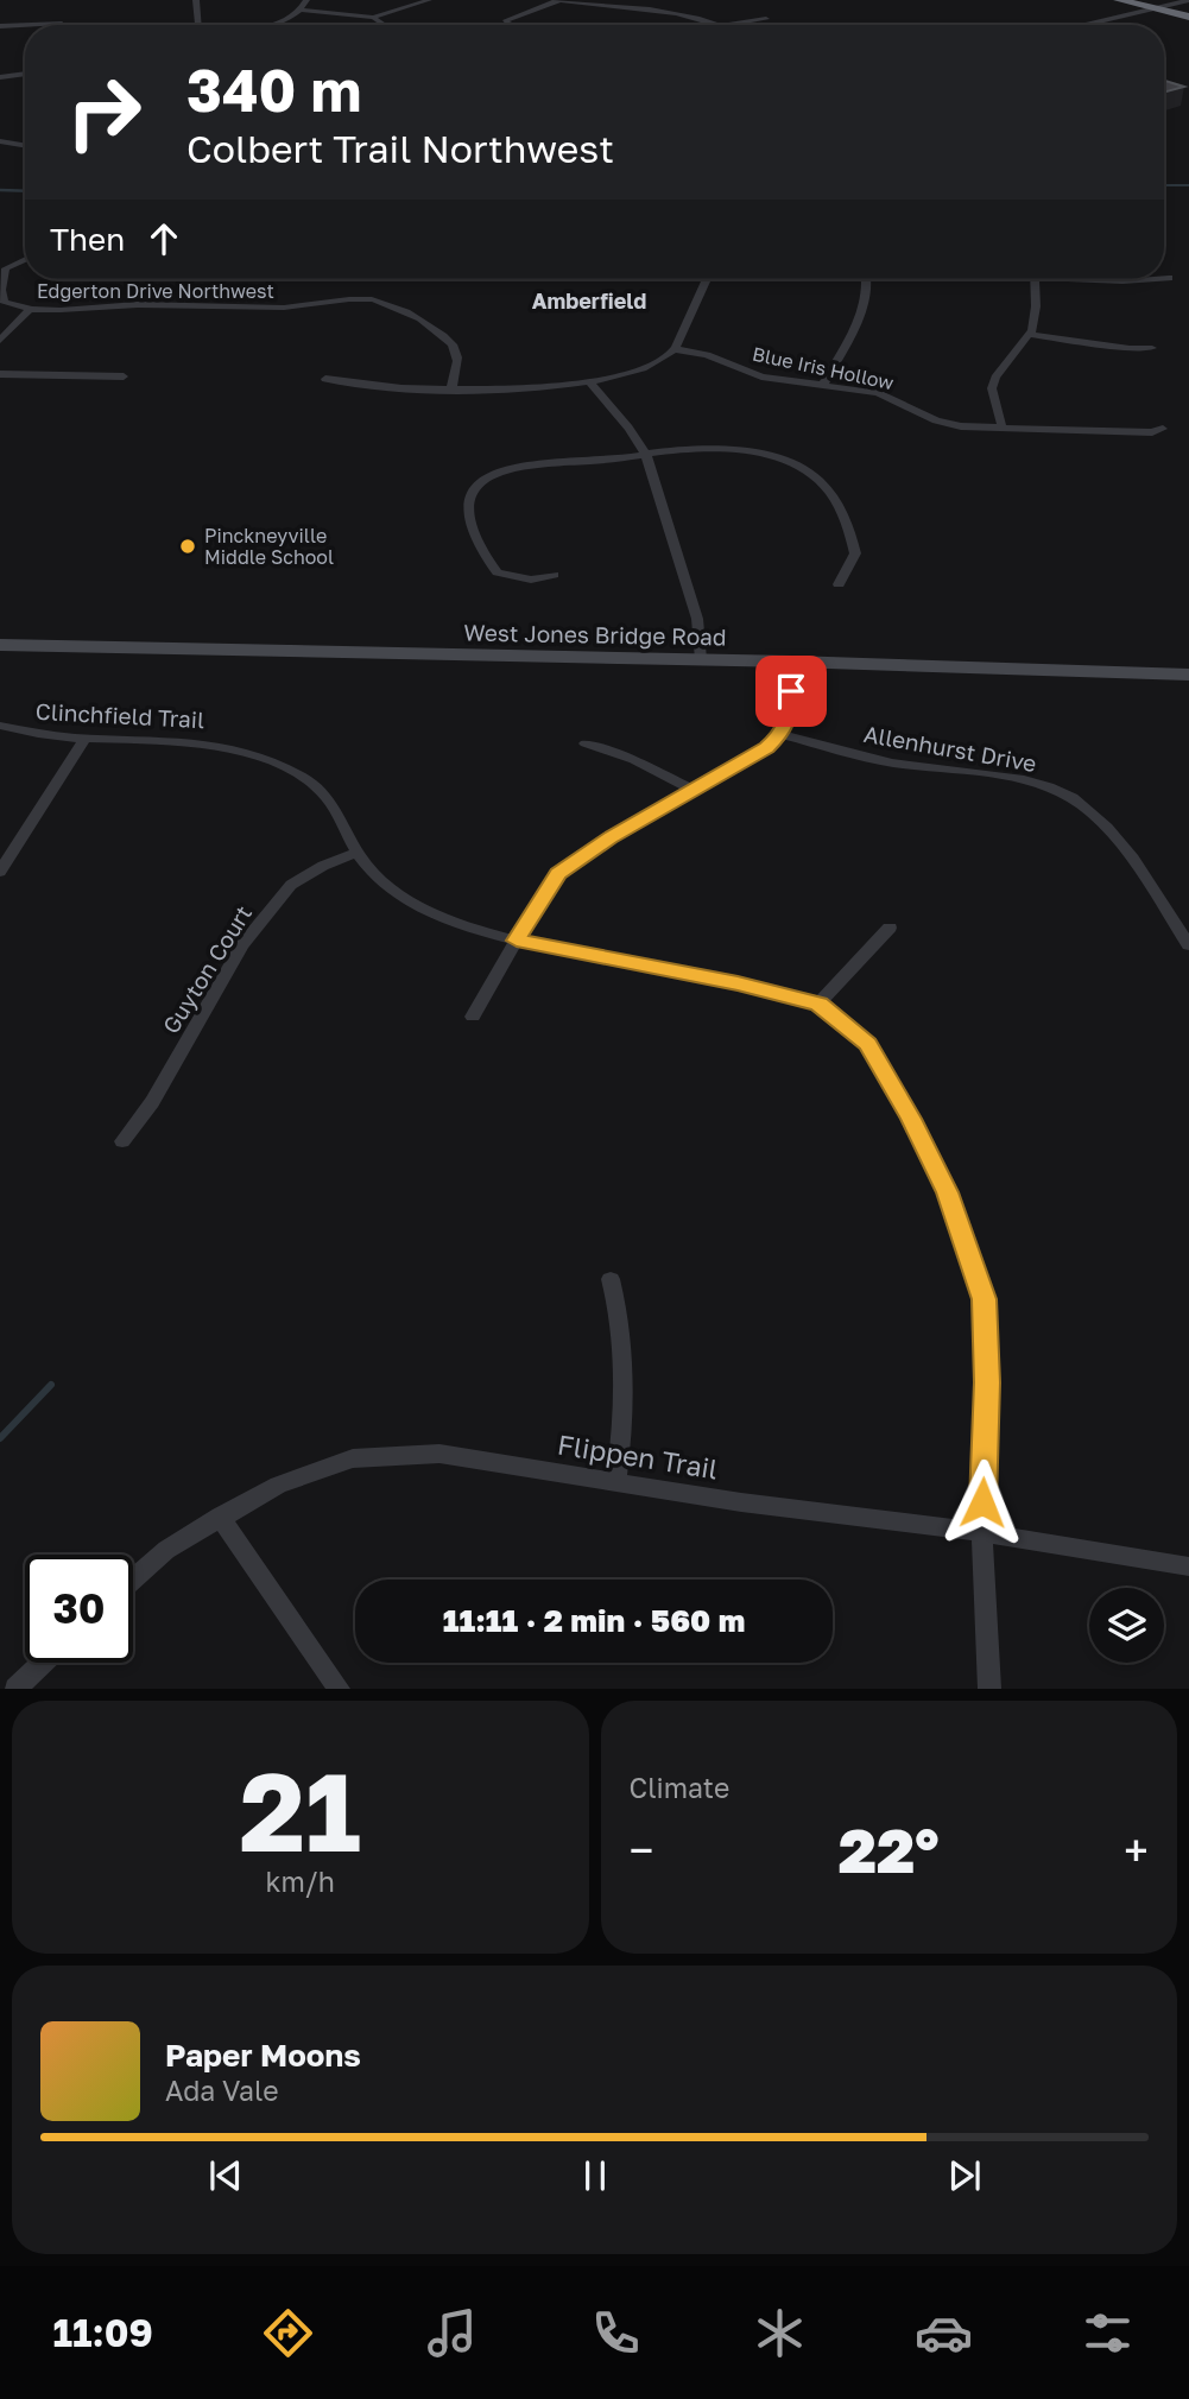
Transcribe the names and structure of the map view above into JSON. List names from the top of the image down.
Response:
{
  "streets": {
    "street": [
      "Edgerton Drive Northwest",
      "Blue Iris Hollow",
      "West Jones Bridge Road",
      "Clinchfield Trail",
      "Allenhurst Drive",
      "Guyton Court",
      "Flippen Trail"
    ]
  },
  "crossings": [
    ["Clinchfield Trail", "Guyton Court"],
    ["Clinchfield Trail", "Flippen Trail"]
  ],
  "districts": ["Amberfield"],
  "places": ["Pinckneyville Middle School"],
  "page": {
    "turn": ["340 m", "Colbert Trail Northwest"],
    "then": "Then",
    "limit": "30",
    "trip": "11:11 · 2 min · 560 m",
    "tile": [
      ["21", "km/h"],
      "Climate"
    ],
    "heat": ["−", "22°", "+"],
    "song": ["Paper Moons", "Ada Vale"],
    "tabs": "11:09"
  }
}
